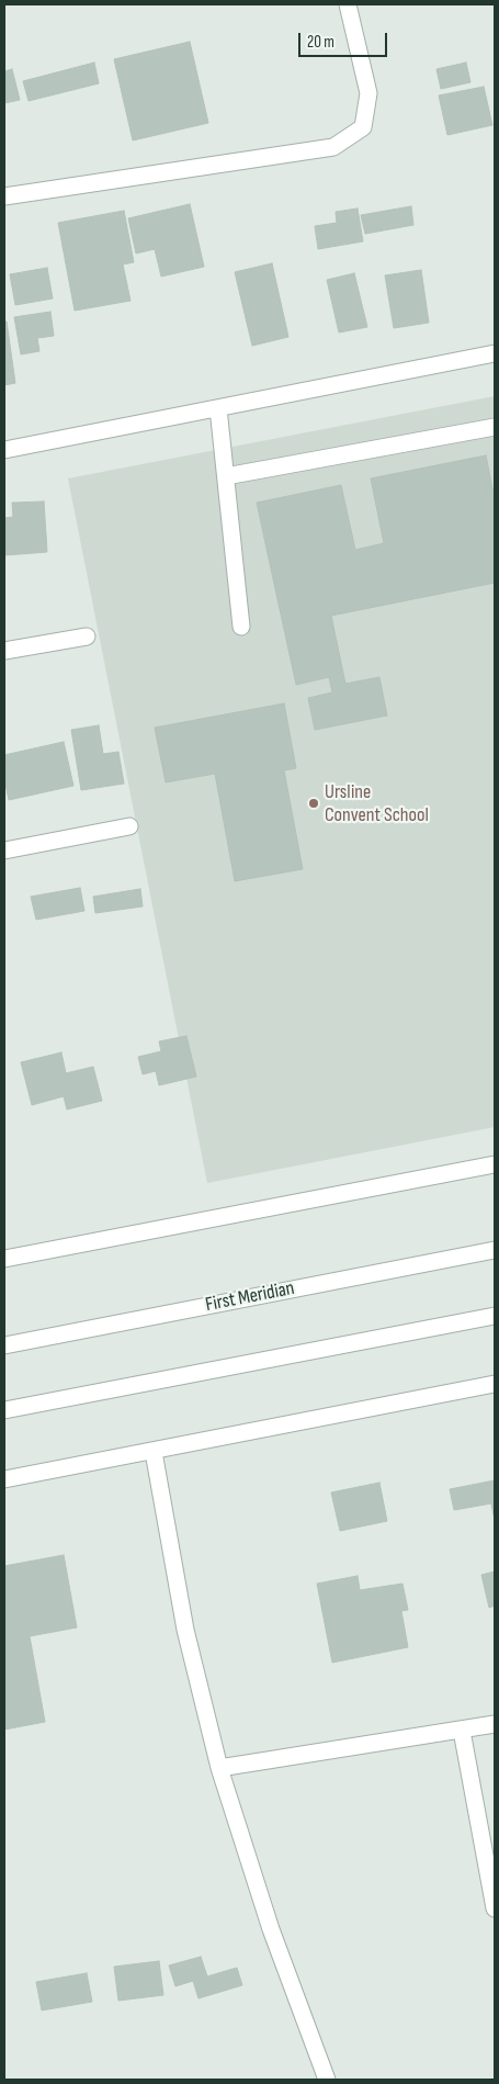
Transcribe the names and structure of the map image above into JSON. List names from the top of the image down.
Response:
{
  "streets": {
    "street": ["First Meridian"]
  },
  "places": ["Ursline Convent School"],
  "scale_bar": "20 m"
}
